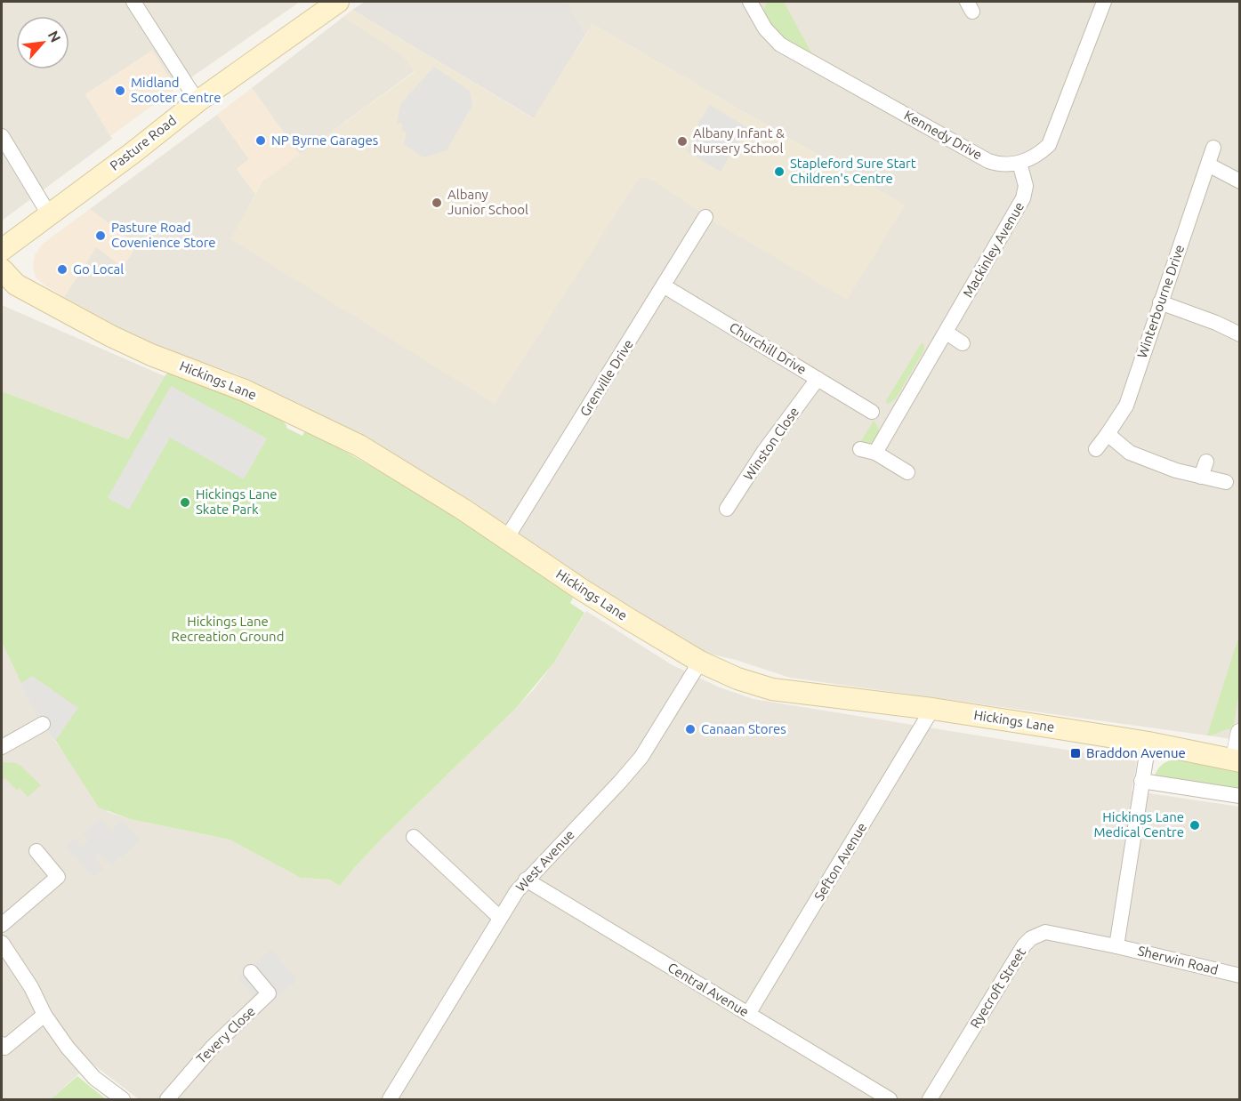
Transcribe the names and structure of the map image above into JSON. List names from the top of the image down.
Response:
{
  "streets": {
    "main road": ["Pasture Road", "Hickings Lane"],
    "street": [
      "Kennedy Drive",
      "Mackinley Avenue",
      "Winterbourne Drive",
      "Churchill Drive",
      "Grenville Drive",
      "Winston Close",
      "West Avenue",
      "Sefton Avenue",
      "Sherwin Road",
      "Ryecroft Street",
      "Central Avenue",
      "Tevery Close"
    ]
  },
  "crossings": [
    ["Kennedy Drive", "Mackinley Avenue"],
    ["Churchill Drive", "Grenville Drive"],
    ["Churchill Drive", "Winston Close"],
    ["Grenville Drive", "Hickings Lane"],
    ["Hickings Lane", "West Avenue"],
    ["Hickings Lane", "Sefton Avenue"],
    ["West Avenue", "Central Avenue"],
    ["Sefton Avenue", "Central Avenue"],
    ["Sherwin Road", "Ryecroft Street"]
  ],
  "parks": ["Hickings Lane Recreation Ground"],
  "places": {
    "other": [
      "Midland Scooter Centre",
      "NP Byrne Garages",
      "Albany Infant & Nursery School",
      "Stapleford Sure Start Children's Centre",
      "Albany Junior School",
      "Pasture Road Covenience Store",
      "Go Local",
      "Hickings Lane Skate Park",
      "Canaan Stores",
      "Hickings Lane Medical Centre"
    ],
    "transit": ["Braddon Avenue"]
  },
  "north": "top right"
}
